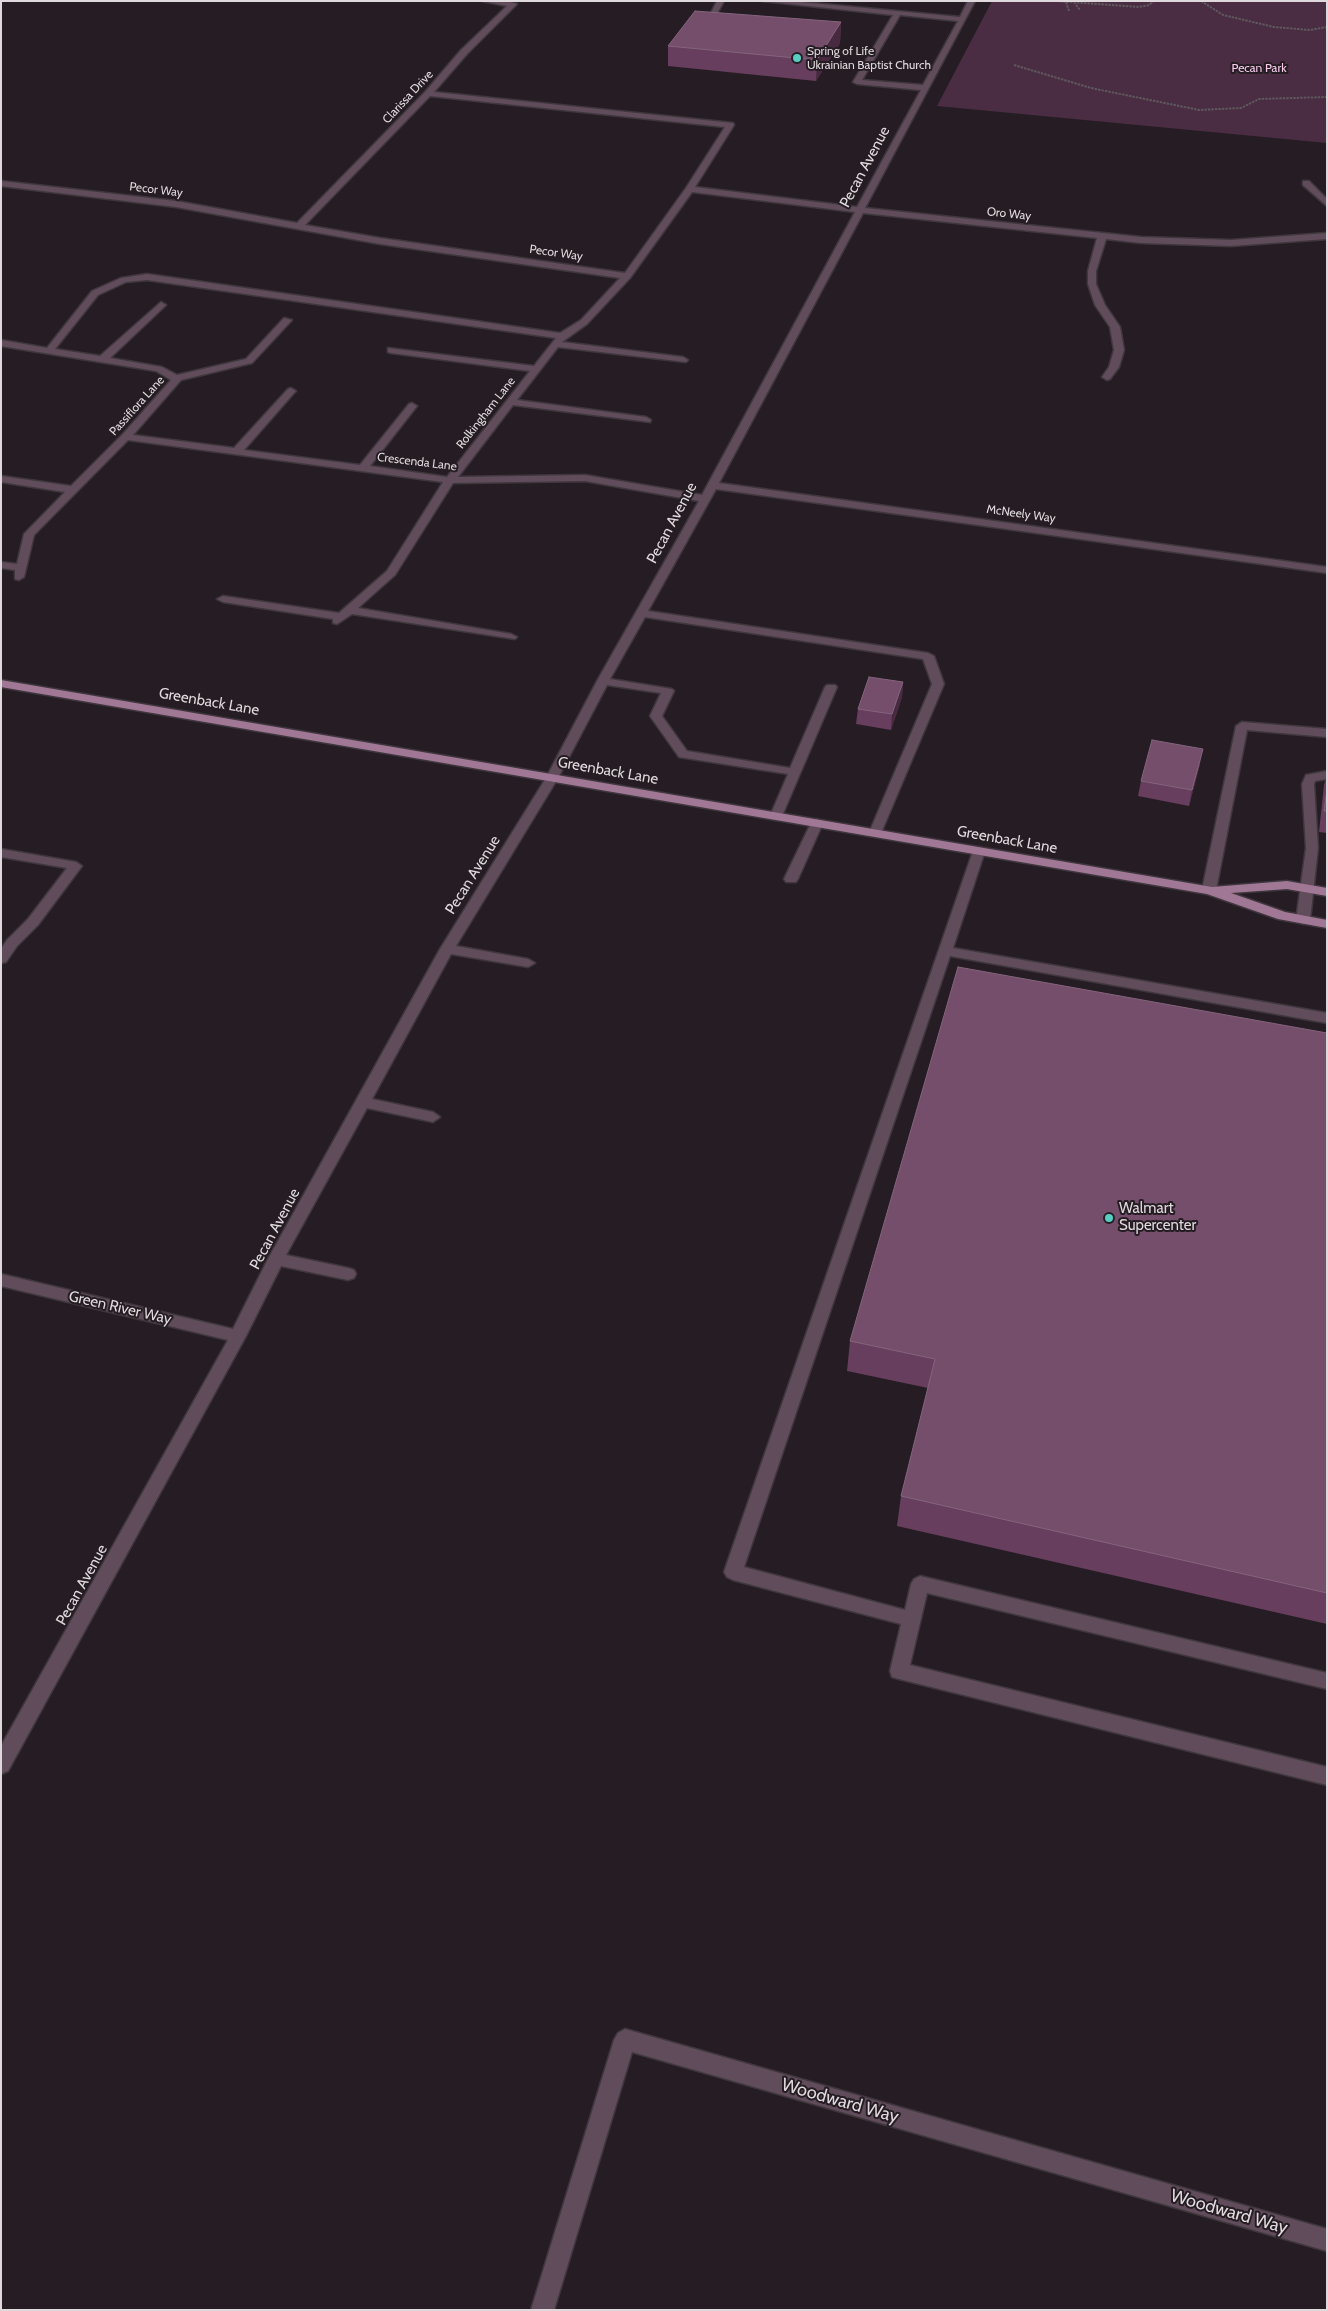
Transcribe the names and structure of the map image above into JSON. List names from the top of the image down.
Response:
{
  "streets": {
    "main road": ["Greenback Lane"],
    "street": [
      "Clarissa Drive",
      "Pecan Avenue",
      "Pecor Way",
      "Oro Way",
      "Passiflora Lane",
      "Rolkingham Lane",
      "Crescenda Lane",
      "McNeely Way",
      "Green River Way",
      "Woodward Way"
    ]
  },
  "crossings": [
    ["Clarissa Drive", "Pecor Way"],
    ["Pecan Avenue", "Oro Way"],
    ["Pecan Avenue", "Crescenda Lane"],
    ["Pecan Avenue", "McNeely Way"],
    ["Pecan Avenue", "Greenback Lane"],
    ["Pecan Avenue", "Green River Way"],
    ["Pecor Way", "Rolkingham Lane"],
    ["Passiflora Lane", "Crescenda Lane"],
    ["Rolkingham Lane", "Crescenda Lane"]
  ],
  "parks": ["Pecan Park"],
  "places": ["Spring of Life Ukrainian Baptist Church", "Walmart Supercenter"]
}
